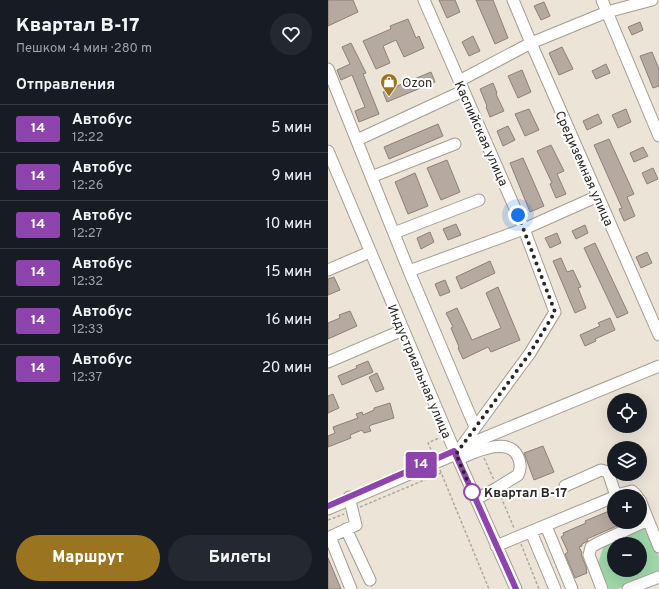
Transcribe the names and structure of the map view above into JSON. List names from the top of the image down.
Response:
{
  "streets": {
    "street": ["Каспийская улица", "Средиземная улица", "Индустриальная улица"]
  },
  "places": {
    "shop": ["Ozon"],
    "other": ["Квартал В-17"]
  },
  "lines": ["bus line 14"],
  "page": {
    "heading": [
      ["Квартал В-17", "Пешком · 4 мин · 280 m"],
      "Отправления"
    ],
    "on_map": "14",
    "list": [
      {
        "mark": "14",
        "name": "Автобус",
        "note": "12:22",
        "value": "5 мин"
      },
      {
        "mark": "14",
        "name": "Автобус",
        "note": "12:26",
        "value": "9 мин"
      },
      {
        "mark": "14",
        "name": "Автобус",
        "note": "12:27",
        "value": "10 мин"
      },
      {
        "mark": "14",
        "name": "Автобус",
        "note": "12:32",
        "value": "15 мин"
      },
      {
        "mark": "14",
        "name": "Автобус",
        "note": "12:33",
        "value": "16 мин"
      },
      {
        "mark": "14",
        "name": "Автобус",
        "note": "12:37",
        "value": "20 мин"
      }
    ],
    "map_buttons": ["+", "−"],
    "buttons": ["Маршрут", "Билеты"]
  }
}
